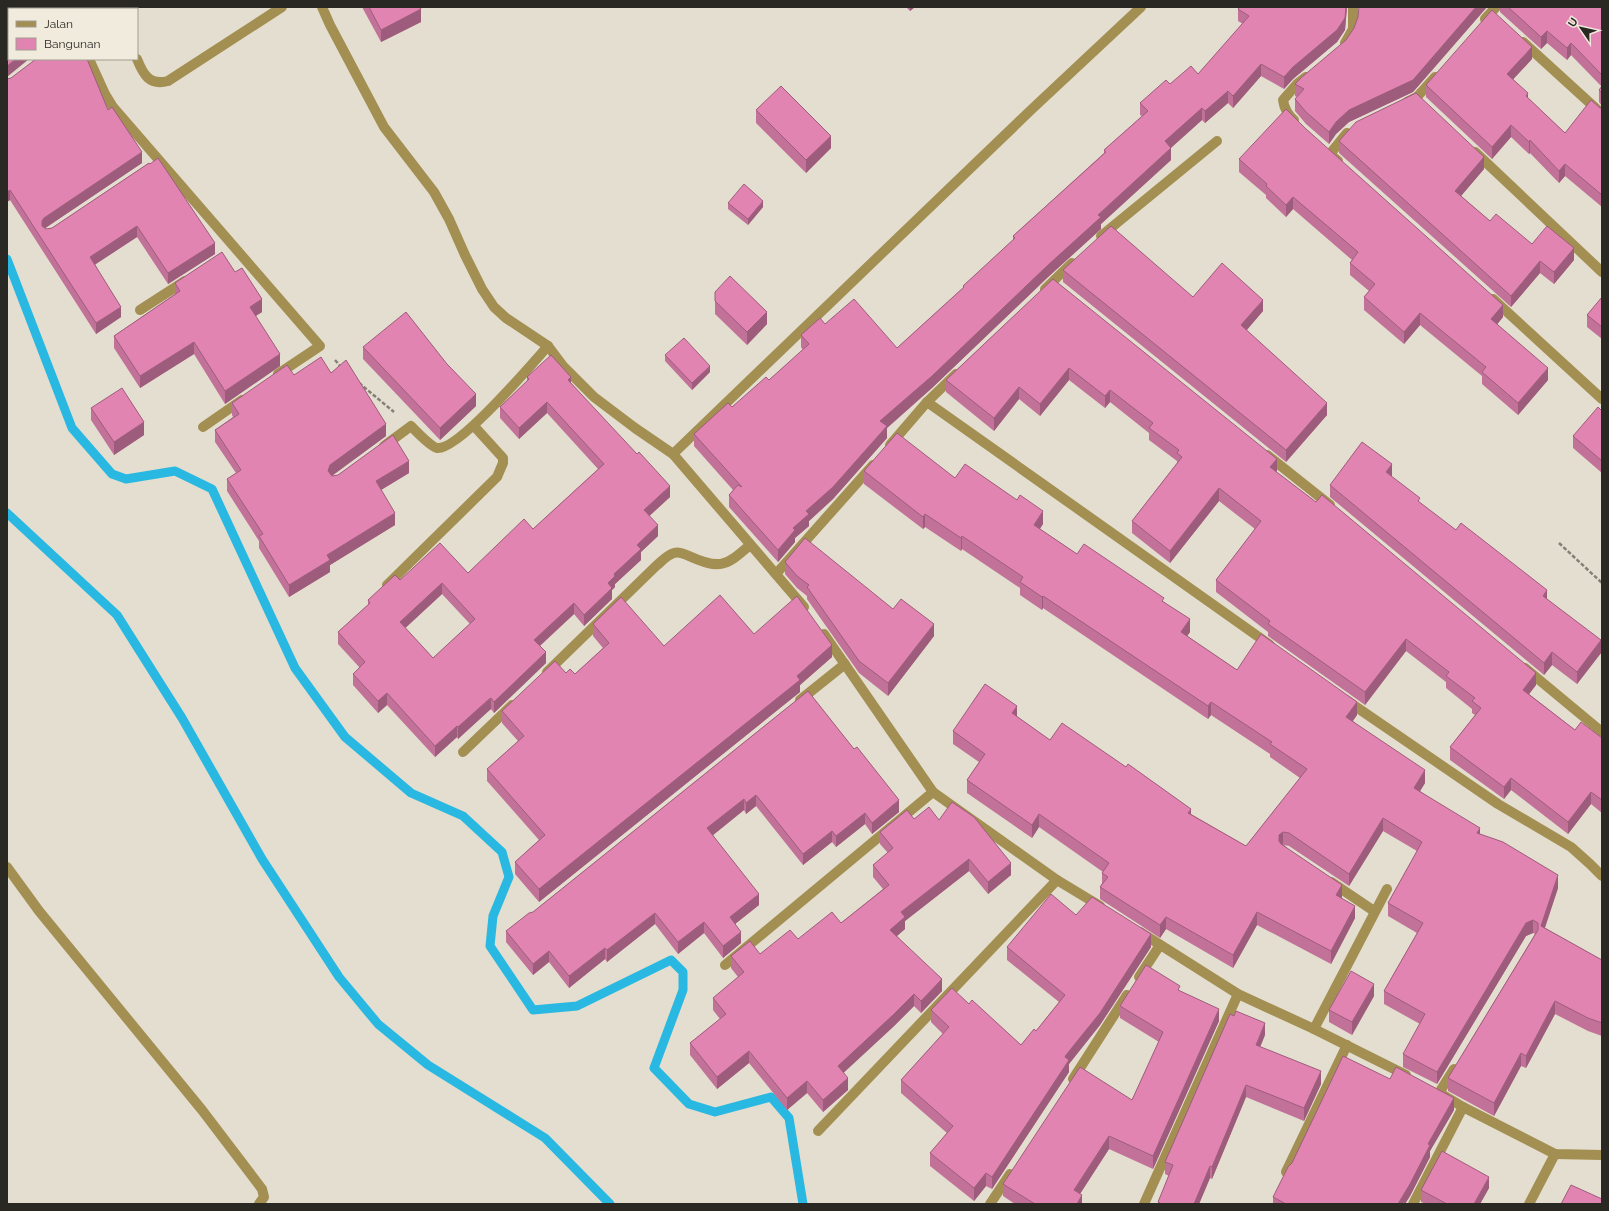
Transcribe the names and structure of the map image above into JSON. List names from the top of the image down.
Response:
{
  "legend": ["Jalan", "Bangunan"],
  "north": "top left"
}
